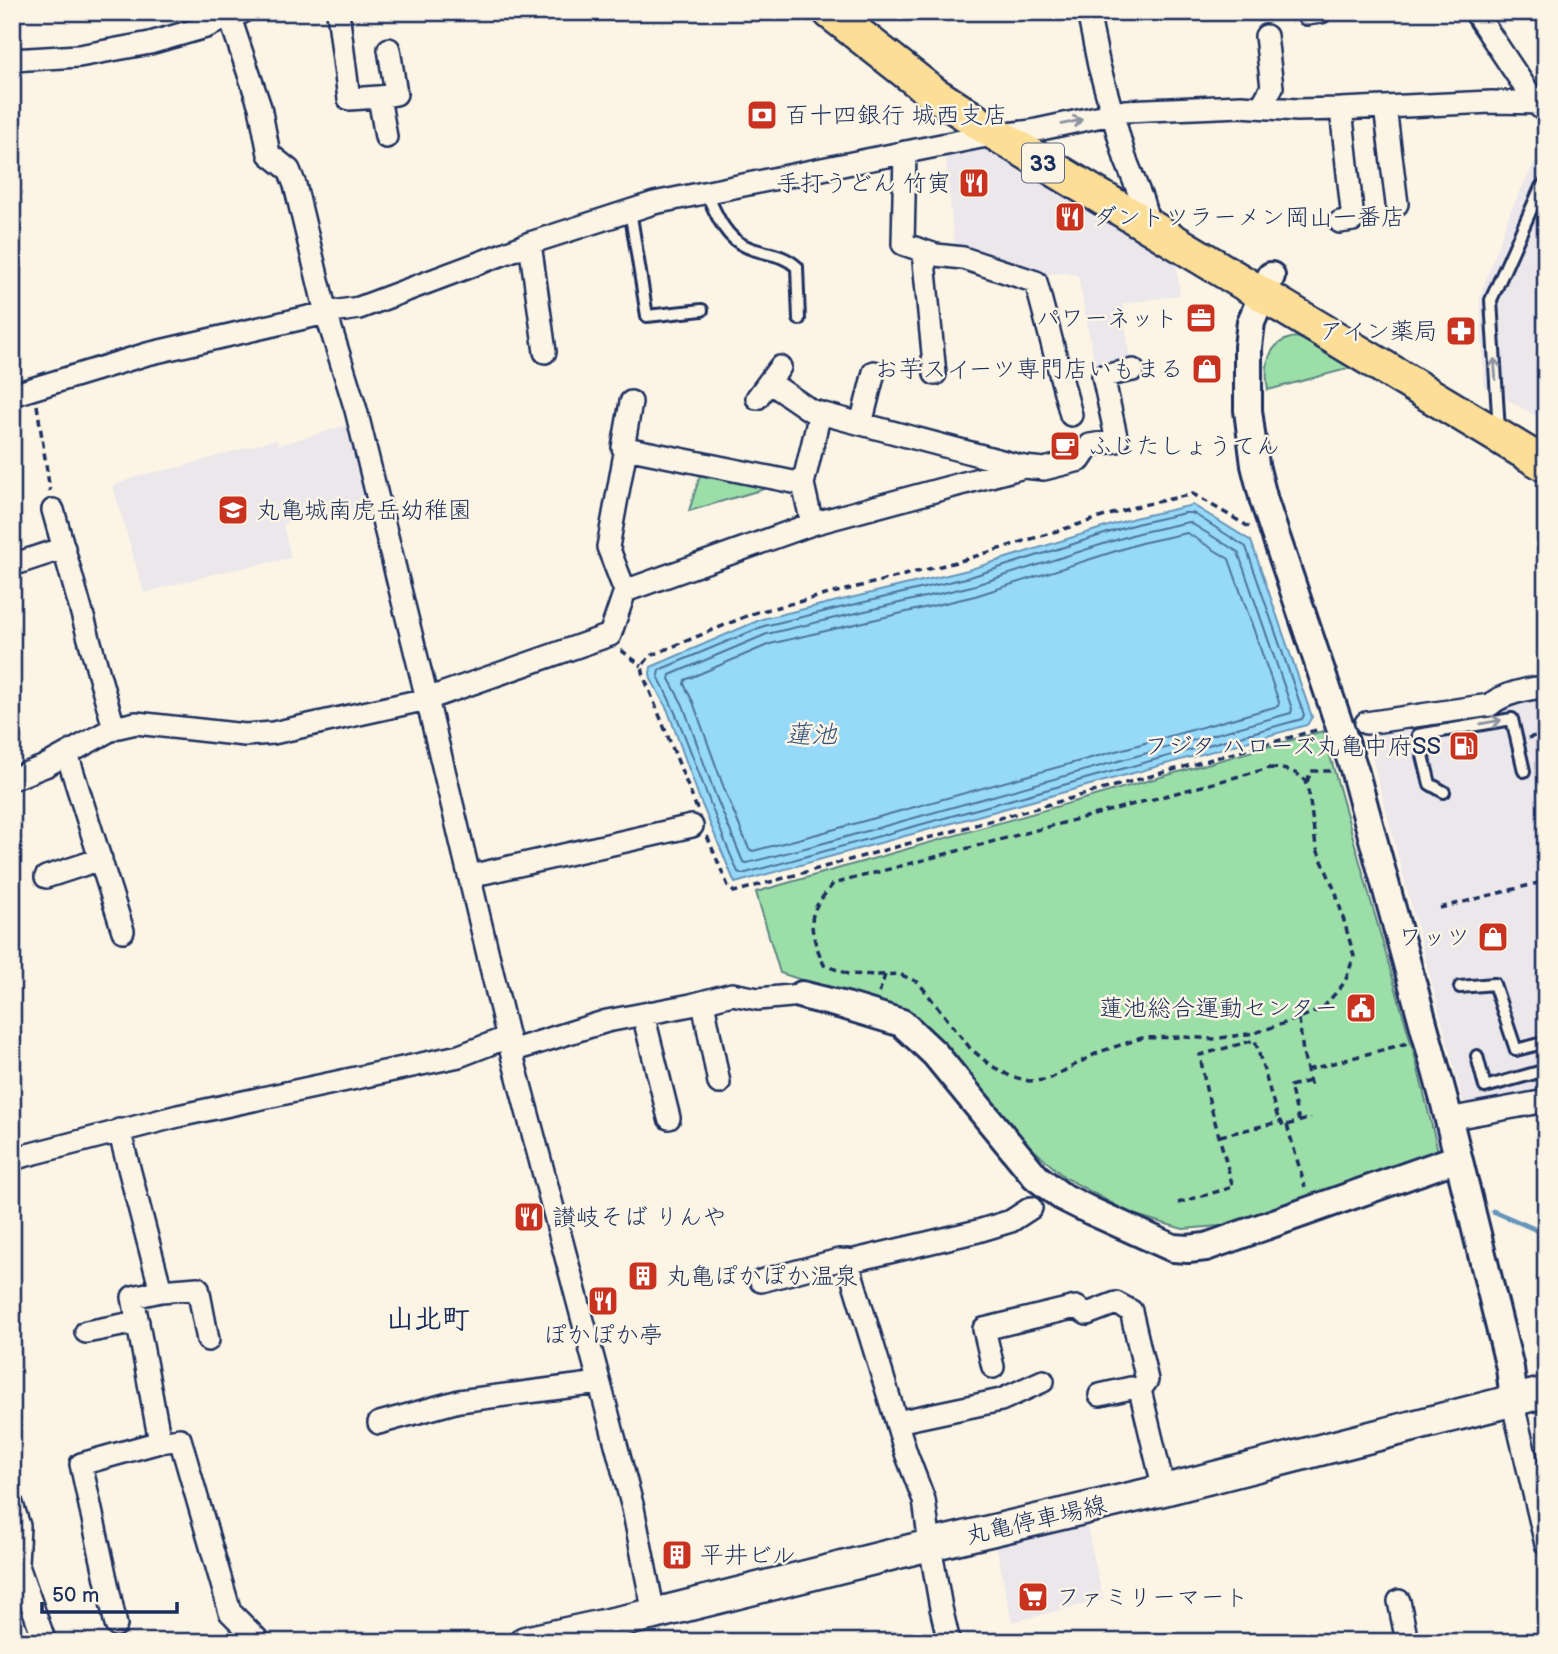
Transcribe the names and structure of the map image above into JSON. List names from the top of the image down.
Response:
{
  "streets": {
    "main road": ["33", "丸亀停車場線"]
  },
  "districts": ["山北町"],
  "water": ["蓮池"],
  "places": {
    "bank": ["百十四銀行 城西支店"],
    "restaurant": [
      "手打うどん 竹寅",
      "ダントツラーメン岡山一番店",
      "讃岐そば りんや",
      "ぽかぽか亭"
    ],
    "office": ["パワーネット"],
    "pharmacy": ["アイン薬局"],
    "shop": ["お芋スイーツ専門店いもまる", "ワッツ"],
    "cafe": ["ふじたしょうてん"],
    "school or university": ["丸亀城南虎岳幼稚園"],
    "fuel station": ["フジタ ハローズ丸亀中府SS"],
    "public building": ["蓮池総合運動センター"],
    "building": ["丸亀ぽかぽか温泉", "平井ビル"],
    "supermarket": ["ファミリーマート"]
  },
  "scale_bar": "50 m"
}
